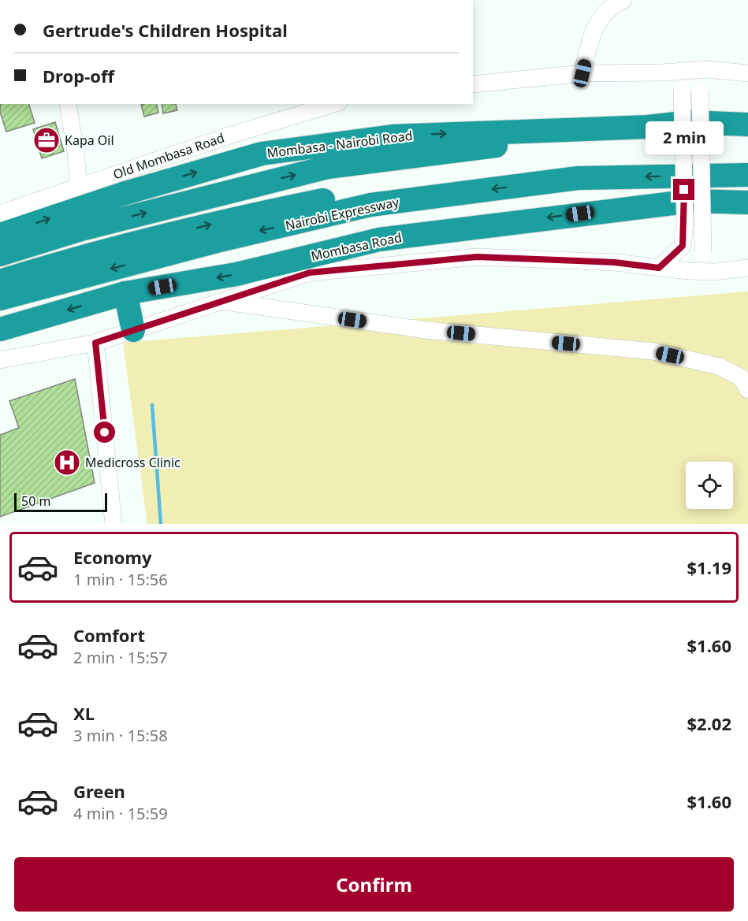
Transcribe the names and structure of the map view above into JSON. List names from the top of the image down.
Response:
{
  "streets": {
    "highway": ["Mombasa - Nairobi Road", "Nairobi Expressway", "Mombasa Road"],
    "street": ["Old Mombasa Road"]
  },
  "places": {
    "office": ["Kapa Oil"],
    "hospital": ["Medicross Clinic"]
  },
  "scale_bar": "50 m",
  "page": {
    "banner": ["Gertrude's Children Hospital", "Drop-off"],
    "bubble": "2 min",
    "scale": "50 m",
    "list": [
      {
        "name": "Economy",
        "note": "1 min · 15:56",
        "value": "$1.19"
      },
      {
        "name": "Comfort",
        "note": "2 min · 15:57",
        "value": "$1.60"
      },
      {
        "name": "XL",
        "note": "3 min · 15:58",
        "value": "$2.02"
      },
      {
        "name": "Green",
        "note": "4 min · 15:59",
        "value": "$1.60"
      }
    ],
    "buttons": "Confirm"
  }
}
